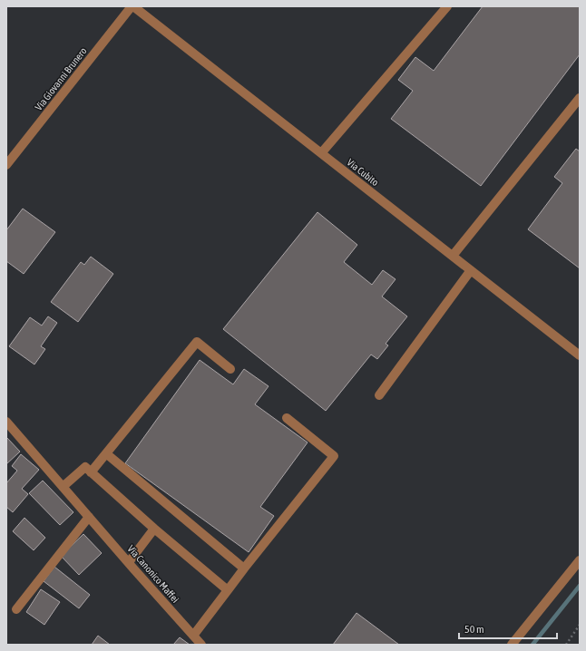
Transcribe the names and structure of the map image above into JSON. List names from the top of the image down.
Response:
{
  "streets": {
    "street": ["Via Giovanni Brunero", "Via Cubito", "Via Canonico Maffei"]
  },
  "crossings": [
    ["Via Giovanni Brunero", "Via Cubito"]
  ],
  "scale_bar": "50 m"
}
